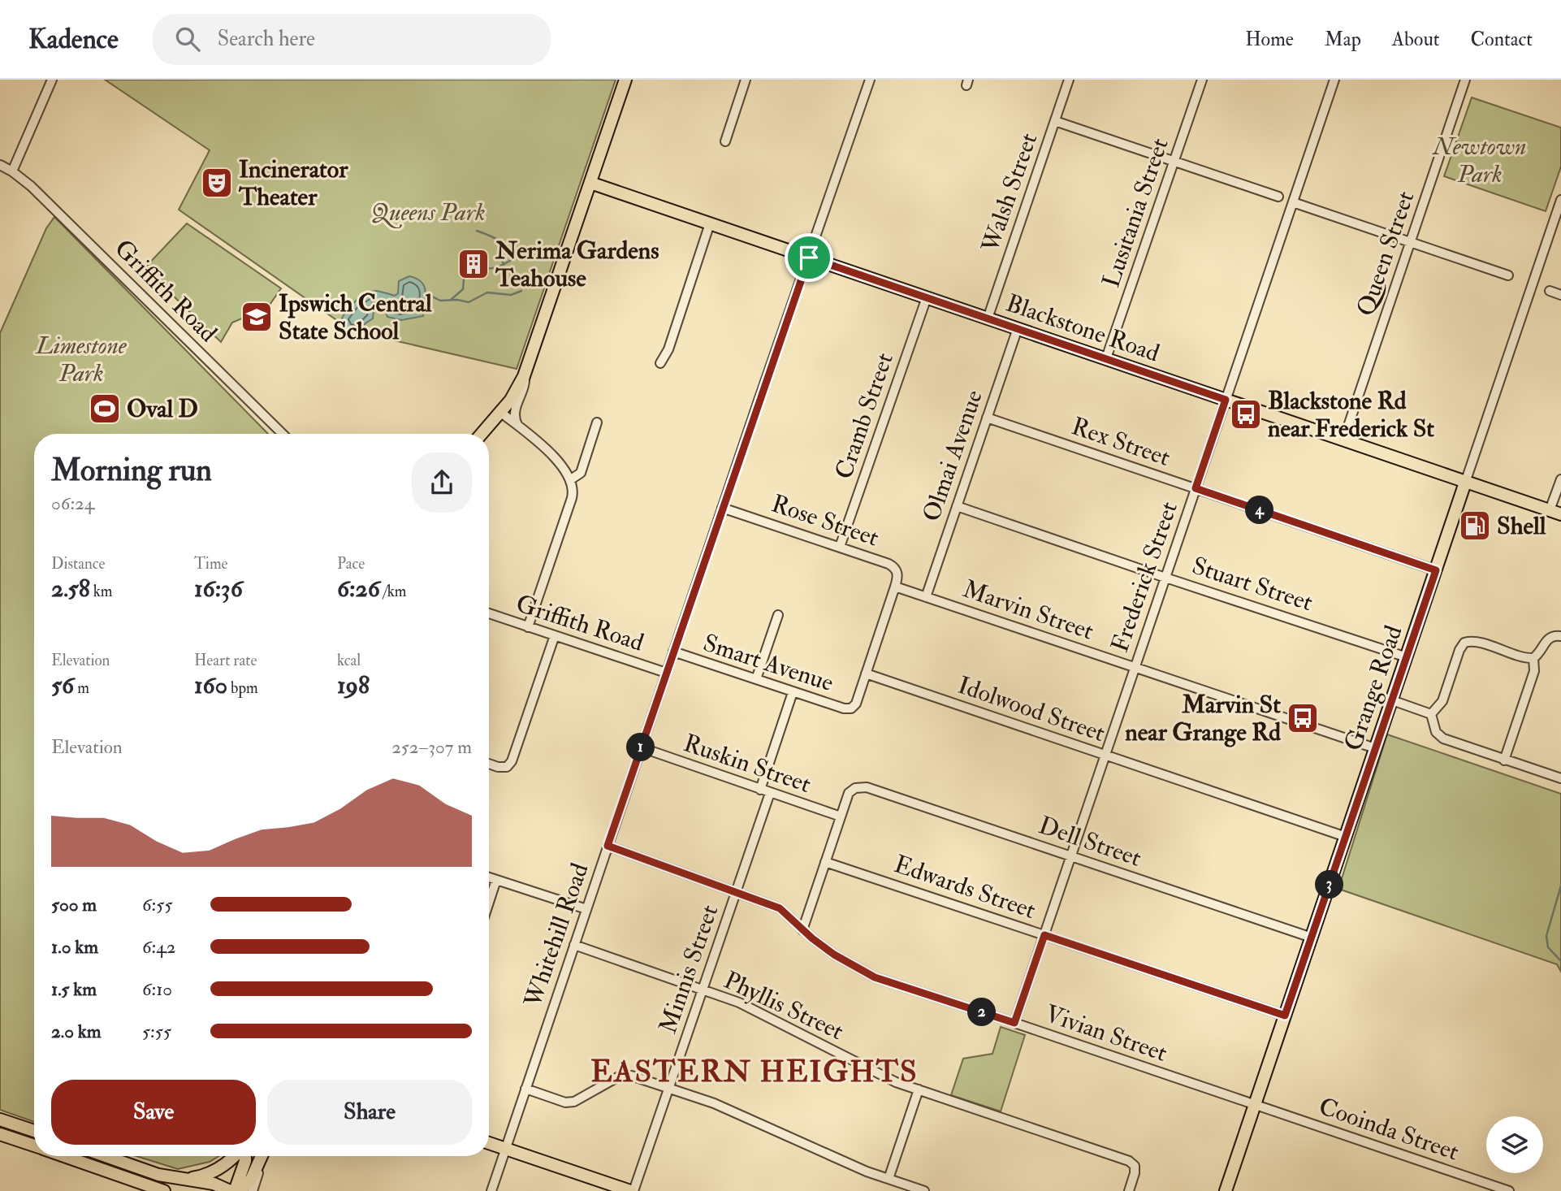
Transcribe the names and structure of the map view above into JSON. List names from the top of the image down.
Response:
{
  "streets": {
    "main road": ["Blackstone Road", "Grange Road"],
    "street": [
      "Walsh Street",
      "Lusitania Street",
      "Queen Street",
      "Griffith Road",
      "Cramb Street",
      "Rex Street",
      "Olmai Avenue",
      "Rose Street",
      "Frederick Street",
      "Stuart Street",
      "Marvin Street",
      "Smart Avenue",
      "Idolwood Street",
      "Ruskin Street",
      "Dell Street",
      "Edwards Street",
      "Whitehill Road",
      "Minnis Street",
      "Phyllis Street",
      "Vivian Street",
      "Cooinda Street"
    ]
  },
  "crossings": [
    ["Walsh Street", "Blackstone Road"],
    ["Lusitania Street", "Blackstone Road"],
    ["Queen Street", "Blackstone Road"],
    ["Griffith Road", "Whitehill Road"],
    ["Blackstone Road", "Cramb Street"],
    ["Blackstone Road", "Olmai Avenue"],
    ["Blackstone Road", "Frederick Street"],
    ["Blackstone Road", "Grange Road"],
    ["Blackstone Road", "Whitehill Road"],
    ["Cramb Street", "Rose Street"],
    ["Rex Street", "Olmai Avenue"],
    ["Rex Street", "Frederick Street"],
    ["Rex Street", "Grange Road"],
    ["Olmai Avenue", "Stuart Street"],
    ["Olmai Avenue", "Marvin Street"],
    ["Rose Street", "Marvin Street"],
    ["Rose Street", "Whitehill Road"],
    ["Frederick Street", "Stuart Street"],
    ["Frederick Street", "Marvin Street"],
    ["Frederick Street", "Idolwood Street"],
    ["Frederick Street", "Dell Street"],
    ["Frederick Street", "Edwards Street"],
    ["Frederick Street", "Vivian Street"],
    ["Stuart Street", "Grange Road"],
    ["Marvin Street", "Grange Road"],
    ["Smart Avenue", "Idolwood Street"],
    ["Smart Avenue", "Whitehill Road"],
    ["Grange Road", "Idolwood Street"],
    ["Grange Road", "Dell Street"],
    ["Grange Road", "Edwards Street"],
    ["Grange Road", "Vivian Street"],
    ["Grange Road", "Cooinda Street"],
    ["Ruskin Street", "Dell Street"],
    ["Ruskin Street", "Whitehill Road"],
    ["Ruskin Street", "Minnis Street"],
    ["Whitehill Road", "Phyllis Street"],
    ["Whitehill Road", "Vivian Street"],
    ["Minnis Street", "Phyllis Street"],
    ["Minnis Street", "Vivian Street"],
    ["Vivian Street", "Cooinda Street"]
  ],
  "districts": ["EASTERN HEIGHTS"],
  "parks": ["Newtown Park", "Queens Park", "Limestone Park"],
  "places": {
    "theatre": ["Incinerator Theater"],
    "building": ["Nerima Gardens Teahouse"],
    "school or university": ["Ipswich Central State School"],
    "sports": ["Oval D"],
    "bus stop": ["Blackstone Rd near Frederick St", "Marvin St near Grange Rd"],
    "fuel station": ["Shell"]
  },
  "page": {
    "header": "Kadence",
    "search": "Search here",
    "nav": [
      "Home",
      "Map",
      "About",
      "Contact"
    ],
    "heading": ["Morning run", "06:24"],
    "pins": [
      "4",
      "1",
      "3",
      "2"
    ],
    "stats": [
      ["Distance", "2.58 km"],
      ["Time", "16:36"],
      ["Pace", "6:26 /km"],
      ["Elevation", "56 m"],
      ["Heart rate", "160 bpm"],
      ["kcal", "198"]
    ],
    "chart": ["Elevation", "252–307 m"],
    "list": [
      {
        "name": "500 m",
        "note": "6:55"
      },
      {
        "name": "1.0 km",
        "note": "6:42"
      },
      {
        "name": "1.5 km",
        "note": "6:10"
      },
      {
        "name": "2.0 km",
        "note": "5:55"
      }
    ],
    "buttons": ["Save", "Share"]
  }
}
